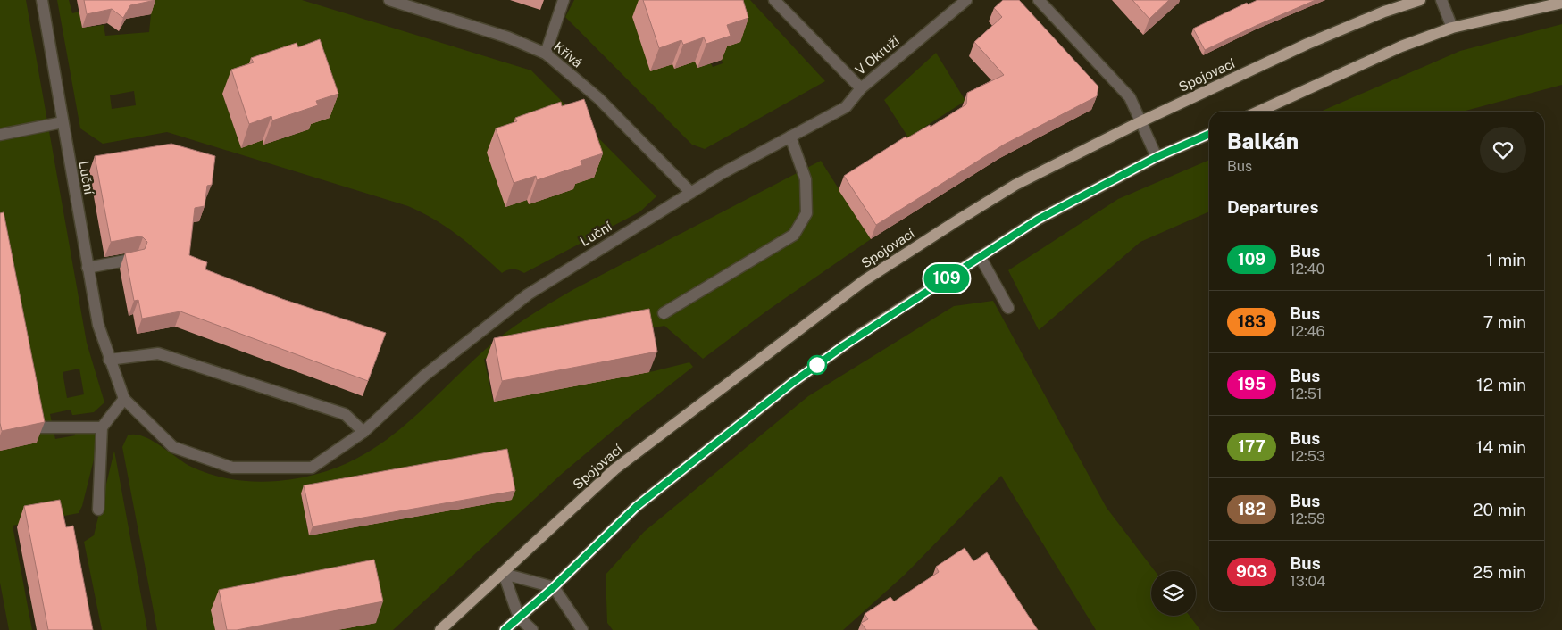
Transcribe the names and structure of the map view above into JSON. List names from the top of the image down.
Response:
{
  "streets": {
    "main road": ["Spojovací"],
    "street": ["Křivá", "V Okruží", "Luční"]
  },
  "crossings": [
    ["Křivá", "Luční"],
    ["V Okruží", "Luční"]
  ],
  "lines": ["bus line 109"],
  "page": {
    "on_map": "109",
    "heading": [
      ["Balkán", "Bus"],
      "Departures"
    ],
    "list": [
      {
        "mark": "109",
        "name": "Bus",
        "note": "12:40",
        "value": "1 min"
      },
      {
        "mark": "183",
        "name": "Bus",
        "note": "12:46",
        "value": "7 min"
      },
      {
        "mark": "195",
        "name": "Bus",
        "note": "12:51",
        "value": "12 min"
      },
      {
        "mark": "177",
        "name": "Bus",
        "note": "12:53",
        "value": "14 min"
      },
      {
        "mark": "182",
        "name": "Bus",
        "note": "12:59",
        "value": "20 min"
      },
      {
        "mark": "903",
        "name": "Bus",
        "note": "13:04",
        "value": "25 min"
      }
    ]
  }
}
